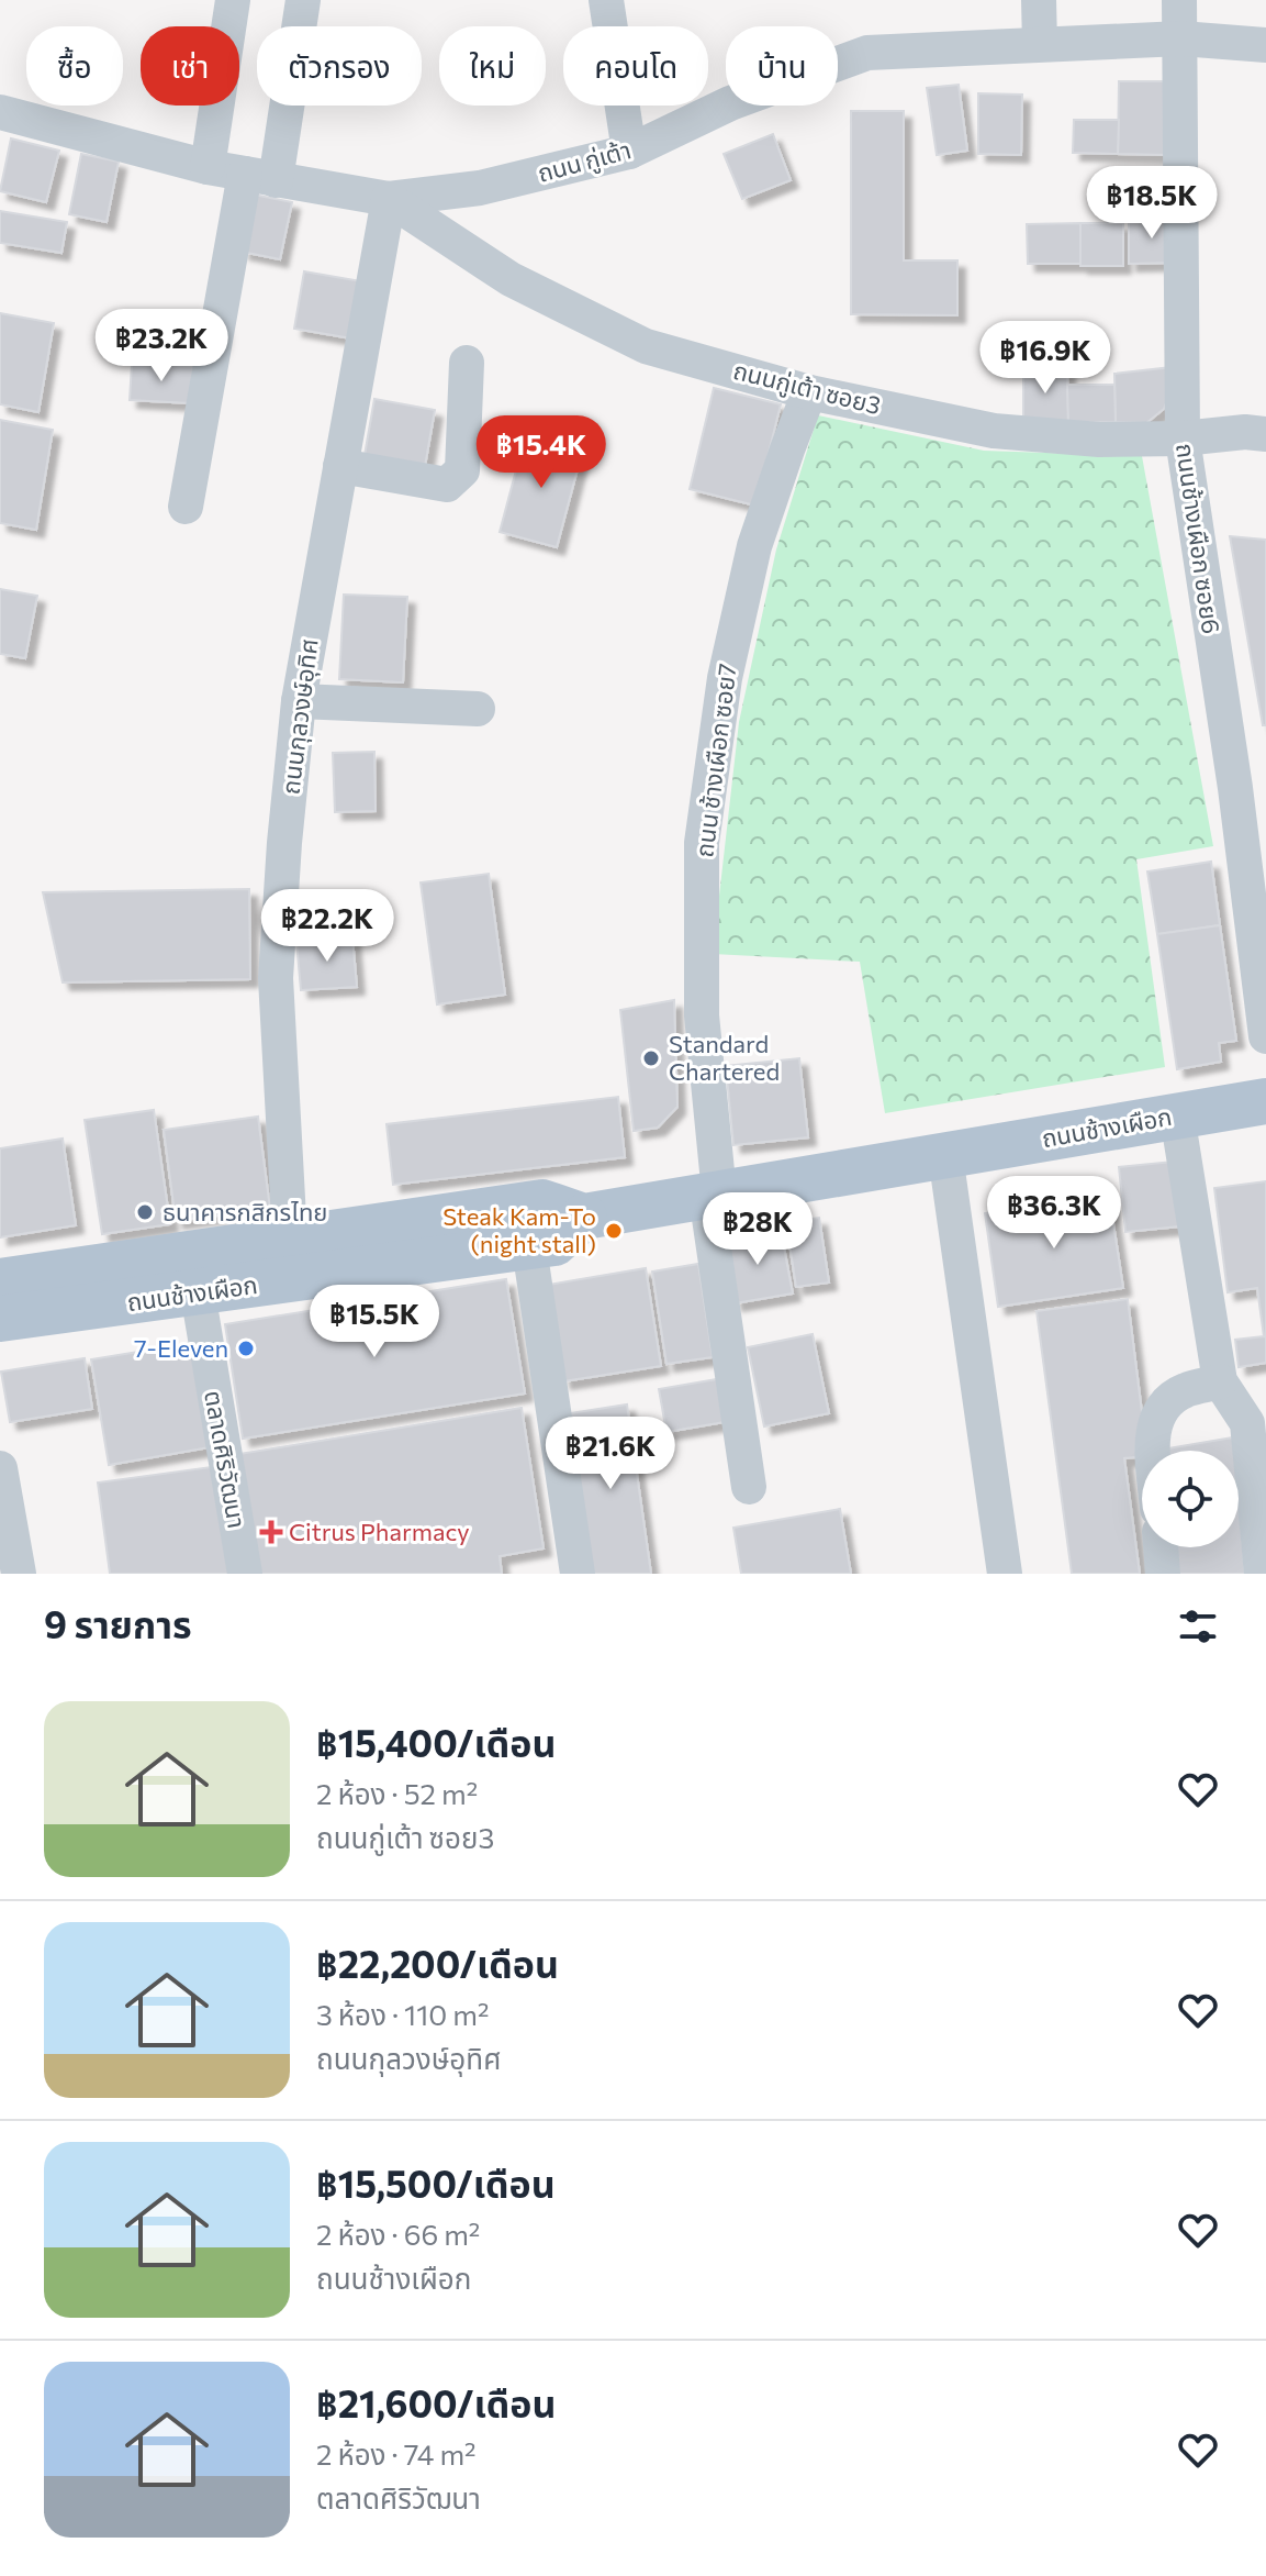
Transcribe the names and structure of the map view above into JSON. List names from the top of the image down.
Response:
{
  "streets": {
    "main road": ["ถนนช้างเผือก"],
    "street": [
      "ถนน กู่เต้า",
      "ถนนกู่เต้า ซอย3",
      "ถนนช้างเผือก ซอย6",
      "ถนนกุลวงษ์อุทิศ",
      "ถนน ช้างเผือก ซอย7",
      "ตลาดศิริวัฒนา"
    ]
  },
  "crossings": [
    ["ถนน กู่เต้า", "ถนนกู่เต้า ซอย3"],
    ["ถนน กู่เต้า", "ถนนช้างเผือก ซอย6"],
    ["ถนน กู่เต้า", "ถนนกุลวงษ์อุทิศ"],
    ["ถนนกู่เต้า ซอย3", "ถนนช้างเผือก ซอย6"],
    ["ถนนกู่เต้า ซอย3", "ถนนกุลวงษ์อุทิศ"],
    ["ถนนกู่เต้า ซอย3", "ถนน ช้างเผือก ซอย7"],
    ["ถนนกุลวงษ์อุทิศ", "ถนนช้างเผือก"],
    ["ถนน ช้างเผือก ซอย7", "ถนนช้างเผือก"],
    ["ถนนช้างเผือก", "ตลาดศิริวัฒนา"]
  ],
  "places": {
    "other": [
      "Standard Chartered",
      "ธนาคารกสิกรไทย",
      "Steak Kam-To (night stall)",
      "7-Eleven"
    ],
    "health": ["Citrus Pharmacy"]
  },
  "page": {
    "chip": [
      "ซื้อ",
      "เช่า",
      "ตัวกรอง",
      "ใหม่",
      "คอนโด",
      "บ้าน"
    ],
    "price": [
      "฿18.5K",
      "฿23.2K",
      "฿16.9K",
      "฿15.4K",
      "฿22.2K",
      "฿36.3K",
      "฿28K",
      "฿15.5K",
      "฿21.6K"
    ],
    "heading": "9 รายการ",
    "list": [
      {
        "name": "฿15,400/เดือน",
        "note": "2 ห้อง · 52 m² · ถนนกู่เต้า ซอย3"
      },
      {
        "name": "฿22,200/เดือน",
        "note": "3 ห้อง · 110 m² · ถนนกุลวงษ์อุทิศ"
      },
      {
        "name": "฿15,500/เดือน",
        "note": "2 ห้อง · 66 m² · ถนนช้างเผือก"
      },
      {
        "name": "฿21,600/เดือน",
        "note": "2 ห้อง · 74 m² · ตลาดศิริวัฒนา"
      }
    ]
  }
}
